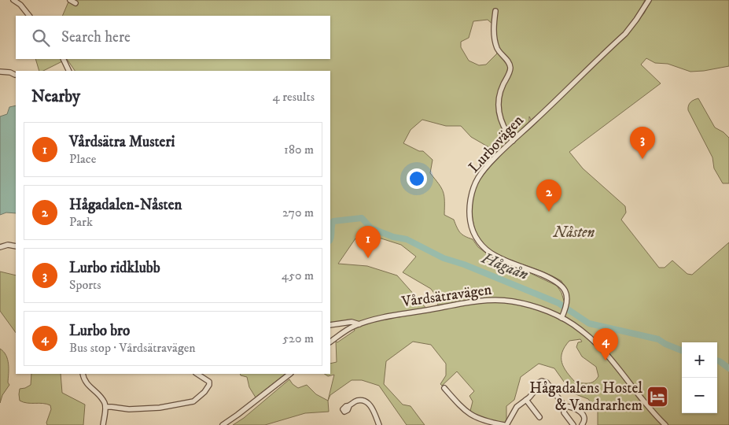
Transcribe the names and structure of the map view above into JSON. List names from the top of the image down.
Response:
{
  "streets": {
    "street": ["Lurbovägen", "Vårdsätravägen"]
  },
  "crossings": [
    ["Lurbovägen", "Vårdsätravägen"]
  ],
  "water": ["Hågaån"],
  "parks": ["Nåsten"],
  "places": {
    "hotel": ["Hågadalens Hostel & Vandrarhem"]
  },
  "page": {
    "search": "Search here",
    "heading": ["Nearby", "4 results"],
    "list": [
      {
        "mark": "1",
        "name": "Vårdsätra Musteri",
        "note": "Place",
        "value": "180 m"
      },
      {
        "mark": "2",
        "name": "Hågadalen-Nåsten",
        "note": "Park",
        "value": "270 m"
      },
      {
        "mark": "3",
        "name": "Lurbo ridklubb",
        "note": "Sports",
        "value": "450 m"
      },
      {
        "mark": "4",
        "name": "Lurbo bro",
        "note": "Bus stop · Vårdsätravägen",
        "value": "520 m"
      }
    ],
    "pins": [
      "3",
      "2",
      "1",
      "4"
    ],
    "map_buttons": ["+", "−"]
  }
}
